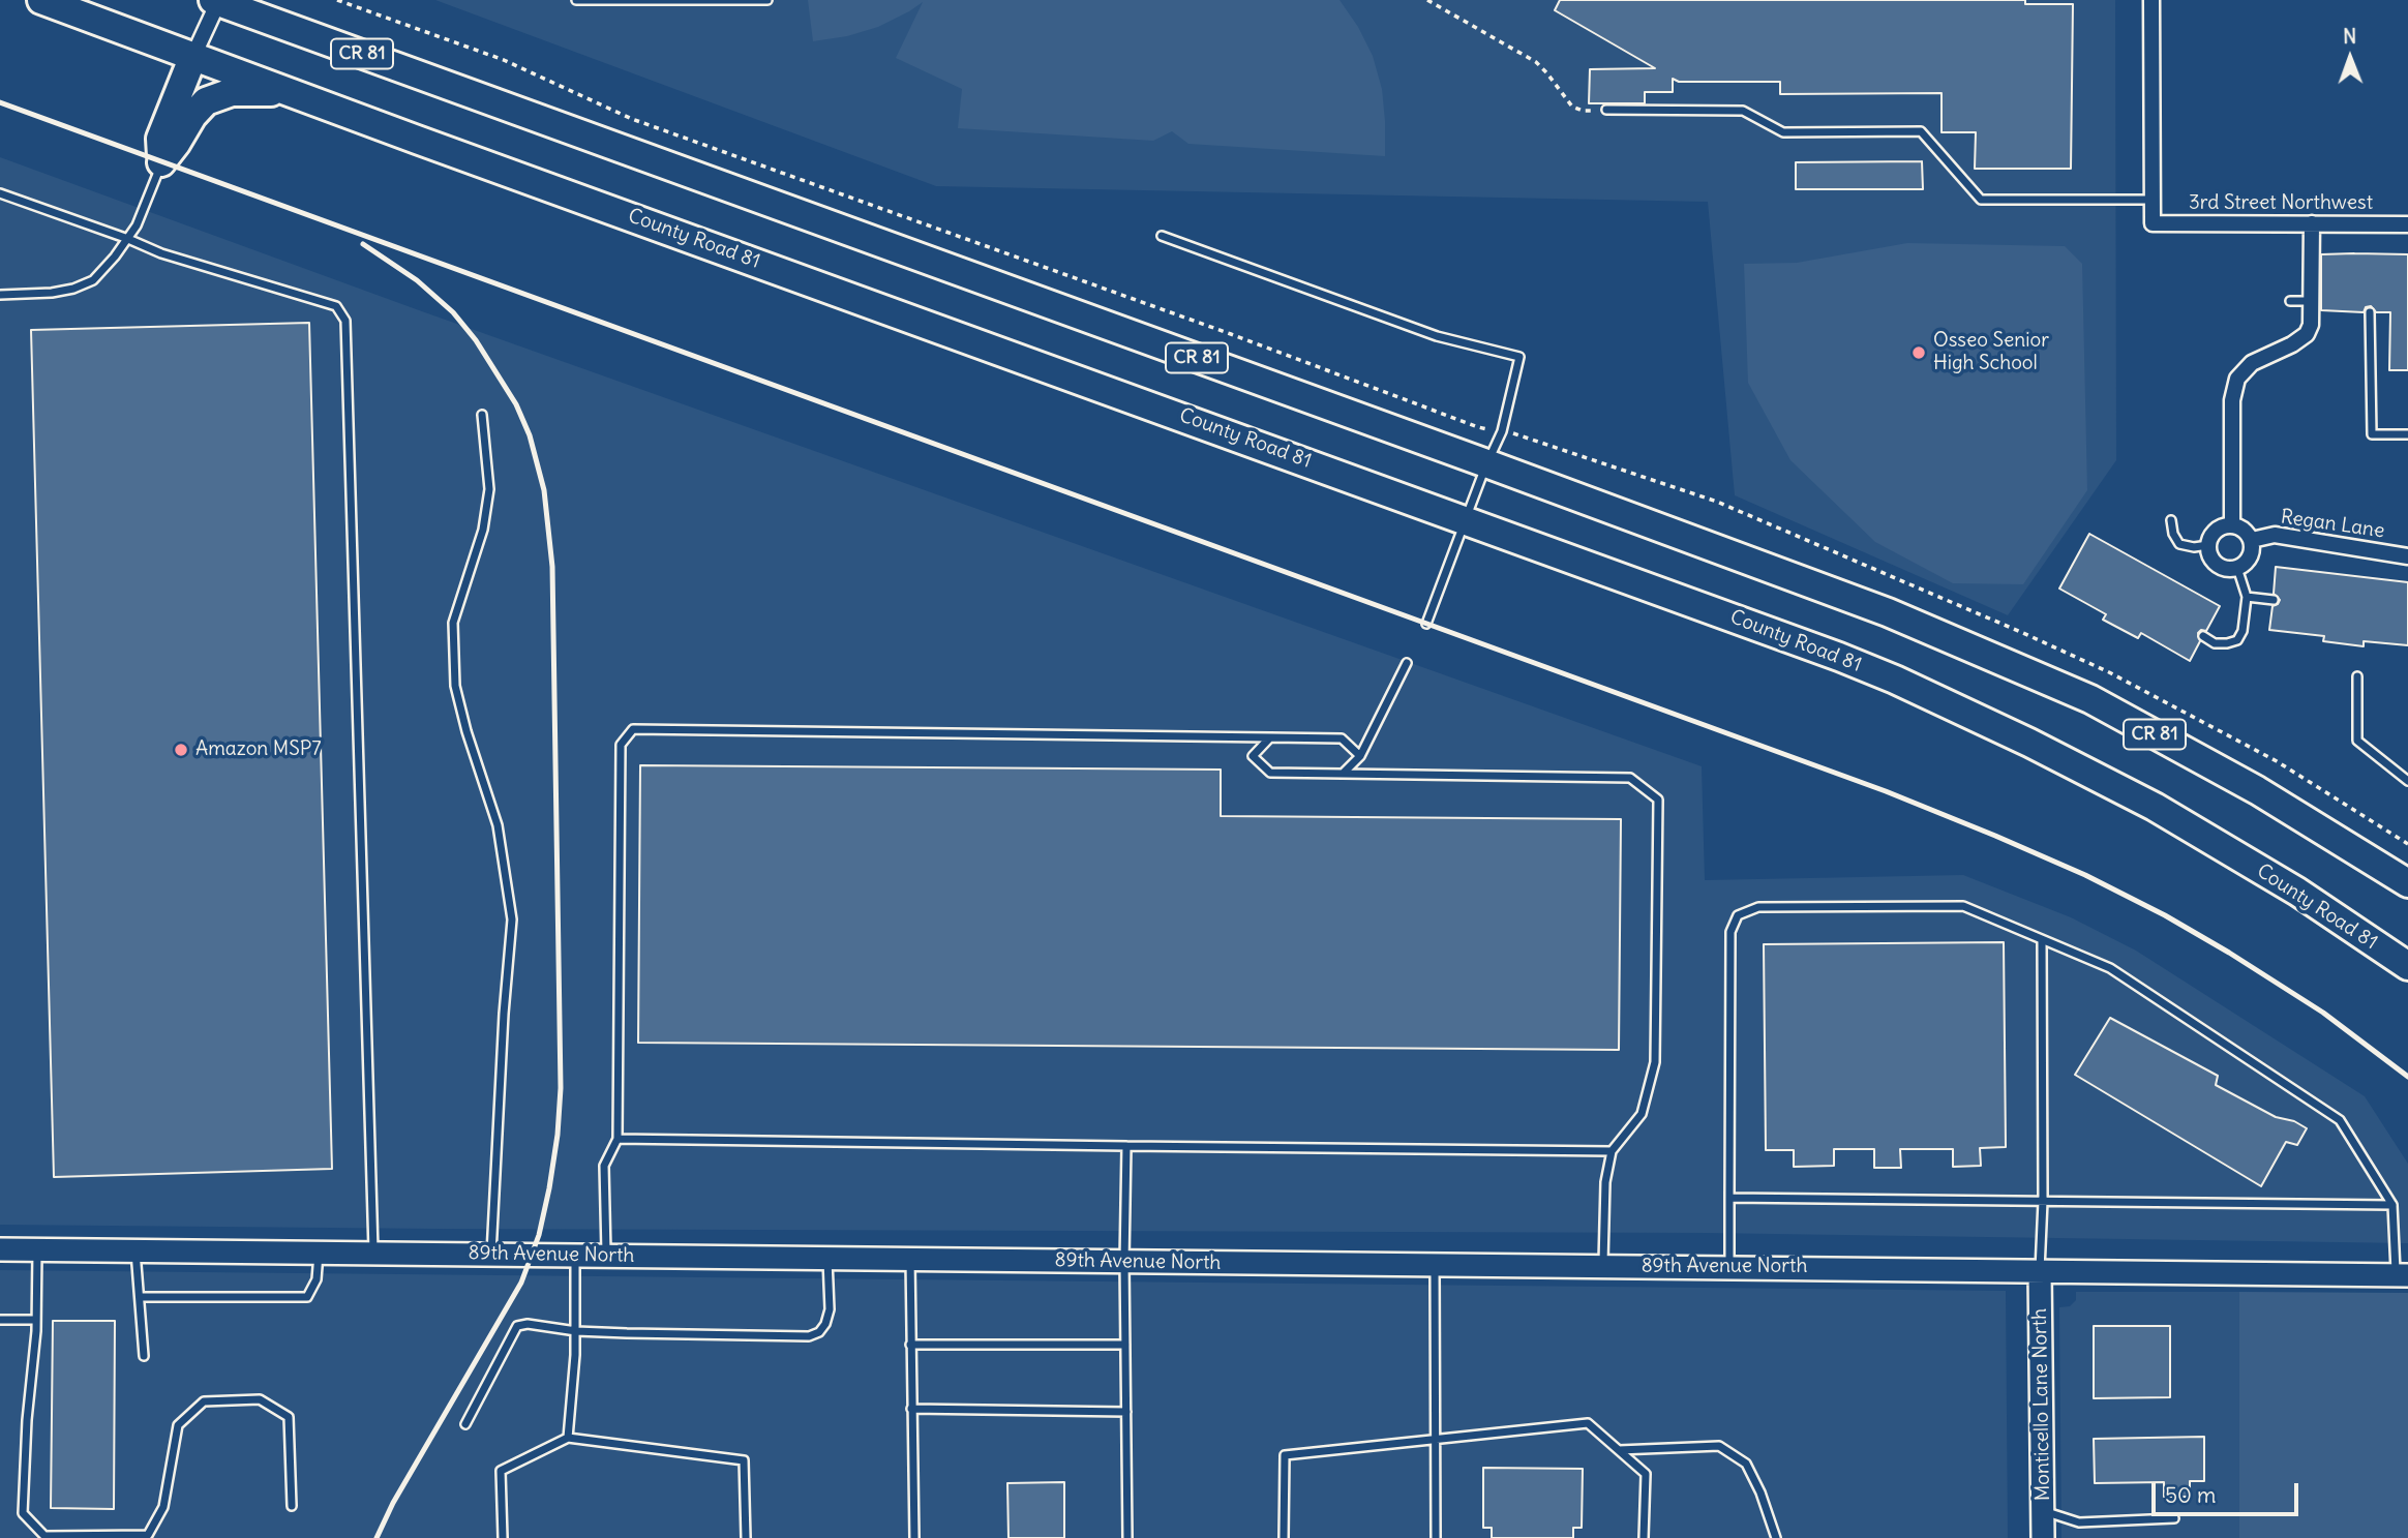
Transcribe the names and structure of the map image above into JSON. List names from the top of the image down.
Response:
{
  "streets": {
    "highway": ["CR 81", "County Road 81"],
    "street": [
      "3rd Street Northwest",
      "Regan Lane",
      "89th Avenue North",
      "Monticello Lane North"
    ]
  },
  "crossings": [
    ["89th Avenue North", "Monticello Lane North"]
  ],
  "places": ["Osseo Senior High School", "Amazon MSP7"],
  "scale_bar": "50 m",
  "north": "top"
}
